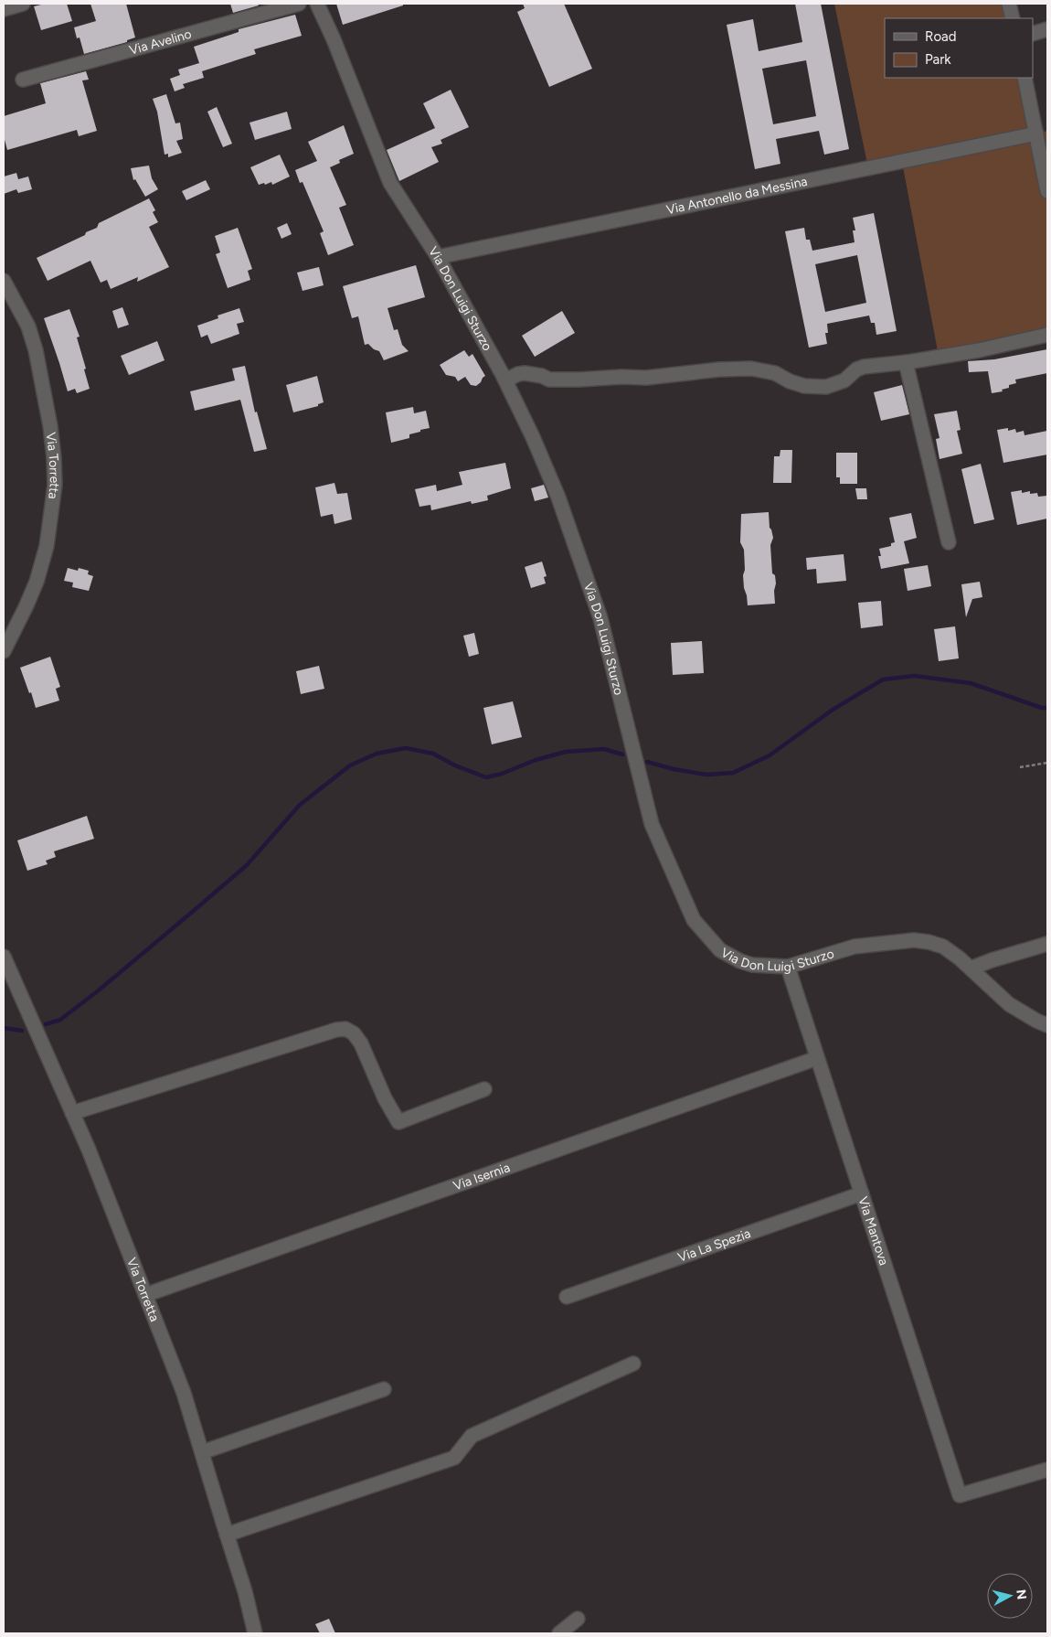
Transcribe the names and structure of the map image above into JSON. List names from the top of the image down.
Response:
{
  "streets": {
    "street": [
      "Via Avelino",
      "Via Antonello da Messina",
      "Via Don Luigi Sturzo",
      "Via Torretta",
      "Via Isernia",
      "Via Mantova",
      "Via La Spezia"
    ]
  },
  "crossings": [
    ["Via Antonello da Messina", "Via Don Luigi Sturzo"],
    ["Via Don Luigi Sturzo", "Via Mantova"],
    ["Via Torretta", "Via Isernia"],
    ["Via Isernia", "Via Mantova"],
    ["Via Mantova", "Via La Spezia"]
  ],
  "legend": ["Road", "Park"],
  "north": "right"
}
